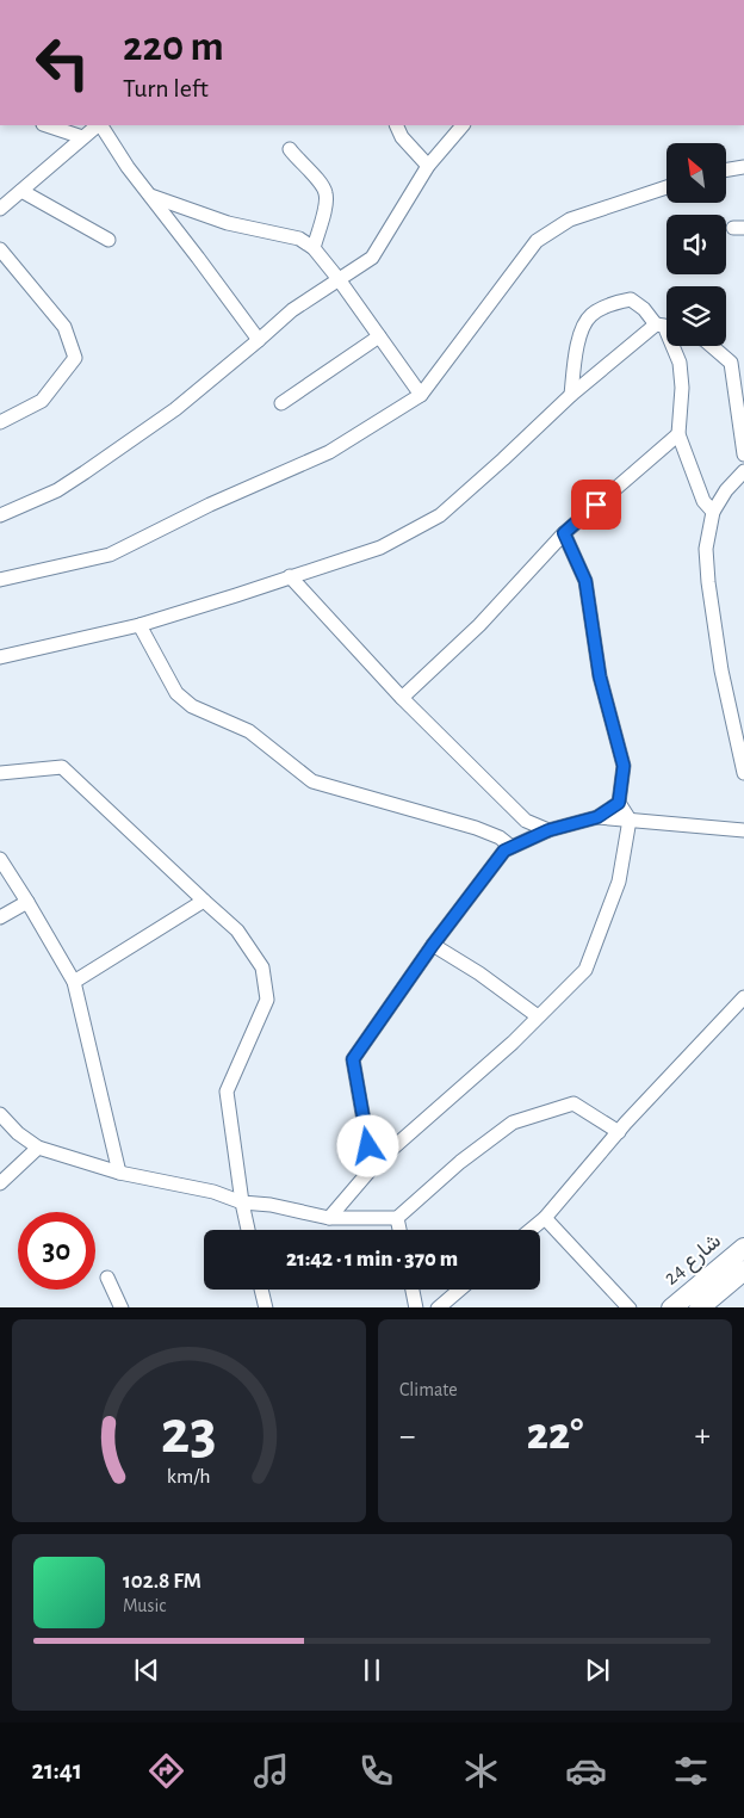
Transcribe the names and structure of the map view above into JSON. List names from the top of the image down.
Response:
{
  "streets": {
    "street": ["شارع 24"]
  },
  "north": "top left",
  "page": {
    "turn": ["220 m", "Turn left"],
    "limit": "30",
    "trip": "21:42 · 1 min · 370 m",
    "tile": "Climate",
    "heat": ["−", "22°", "+"],
    "song": ["102.8 FM", "Music"],
    "tabs": "21:41",
    "gauge": ["23", "km/h"]
  }
}
